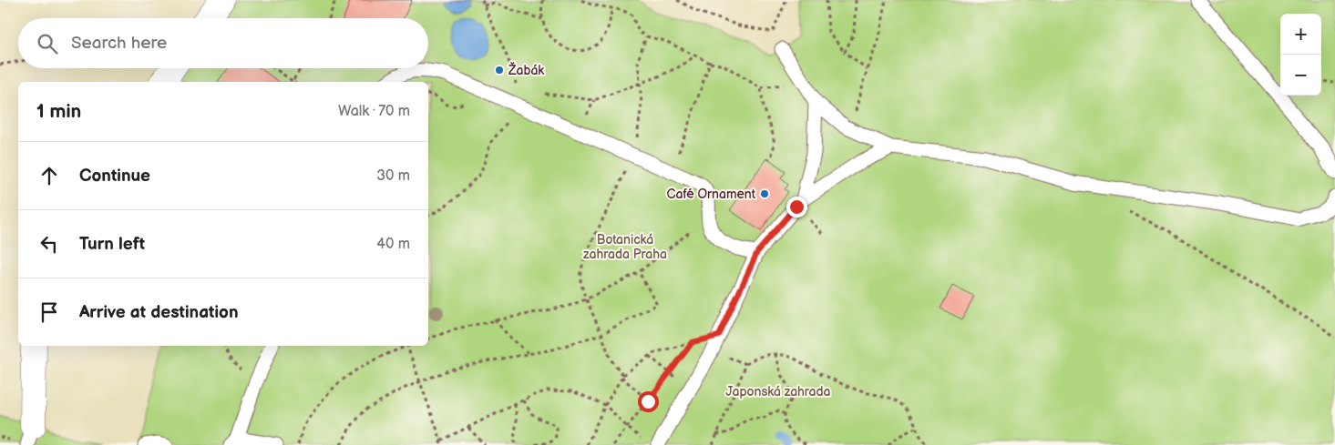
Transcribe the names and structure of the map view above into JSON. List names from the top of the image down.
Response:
{
  "parks": ["Botanická zahrada Praha", "Japonská zahrada"],
  "places": ["Žabák", "Café Ornament"],
  "page": {
    "map_buttons": ["+", "−"],
    "search": "Search here",
    "heading": ["1 min", "Walk · 70 m"],
    "list": [
      ["Continue", "30 m"],
      ["Turn left", "40 m"],
      "Arrive at destination"
    ]
  }
}
